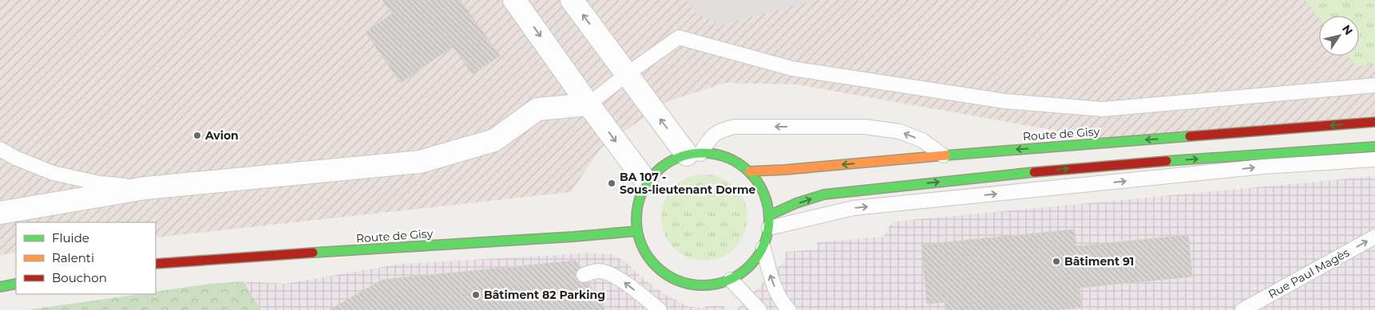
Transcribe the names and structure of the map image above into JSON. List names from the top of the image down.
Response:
{
  "streets": {
    "street": ["Route de Gisy"],
    "lane": ["Rue Paul Magès"]
  },
  "places": [
    "Avion",
    "BA 107 - Sous-lieutenant Dorme",
    "Bâtiment 91",
    "Bâtiment 82 Parking"
  ],
  "legend": ["Fluide", "Ralenti", "Bouchon"],
  "north": "top right"
}
